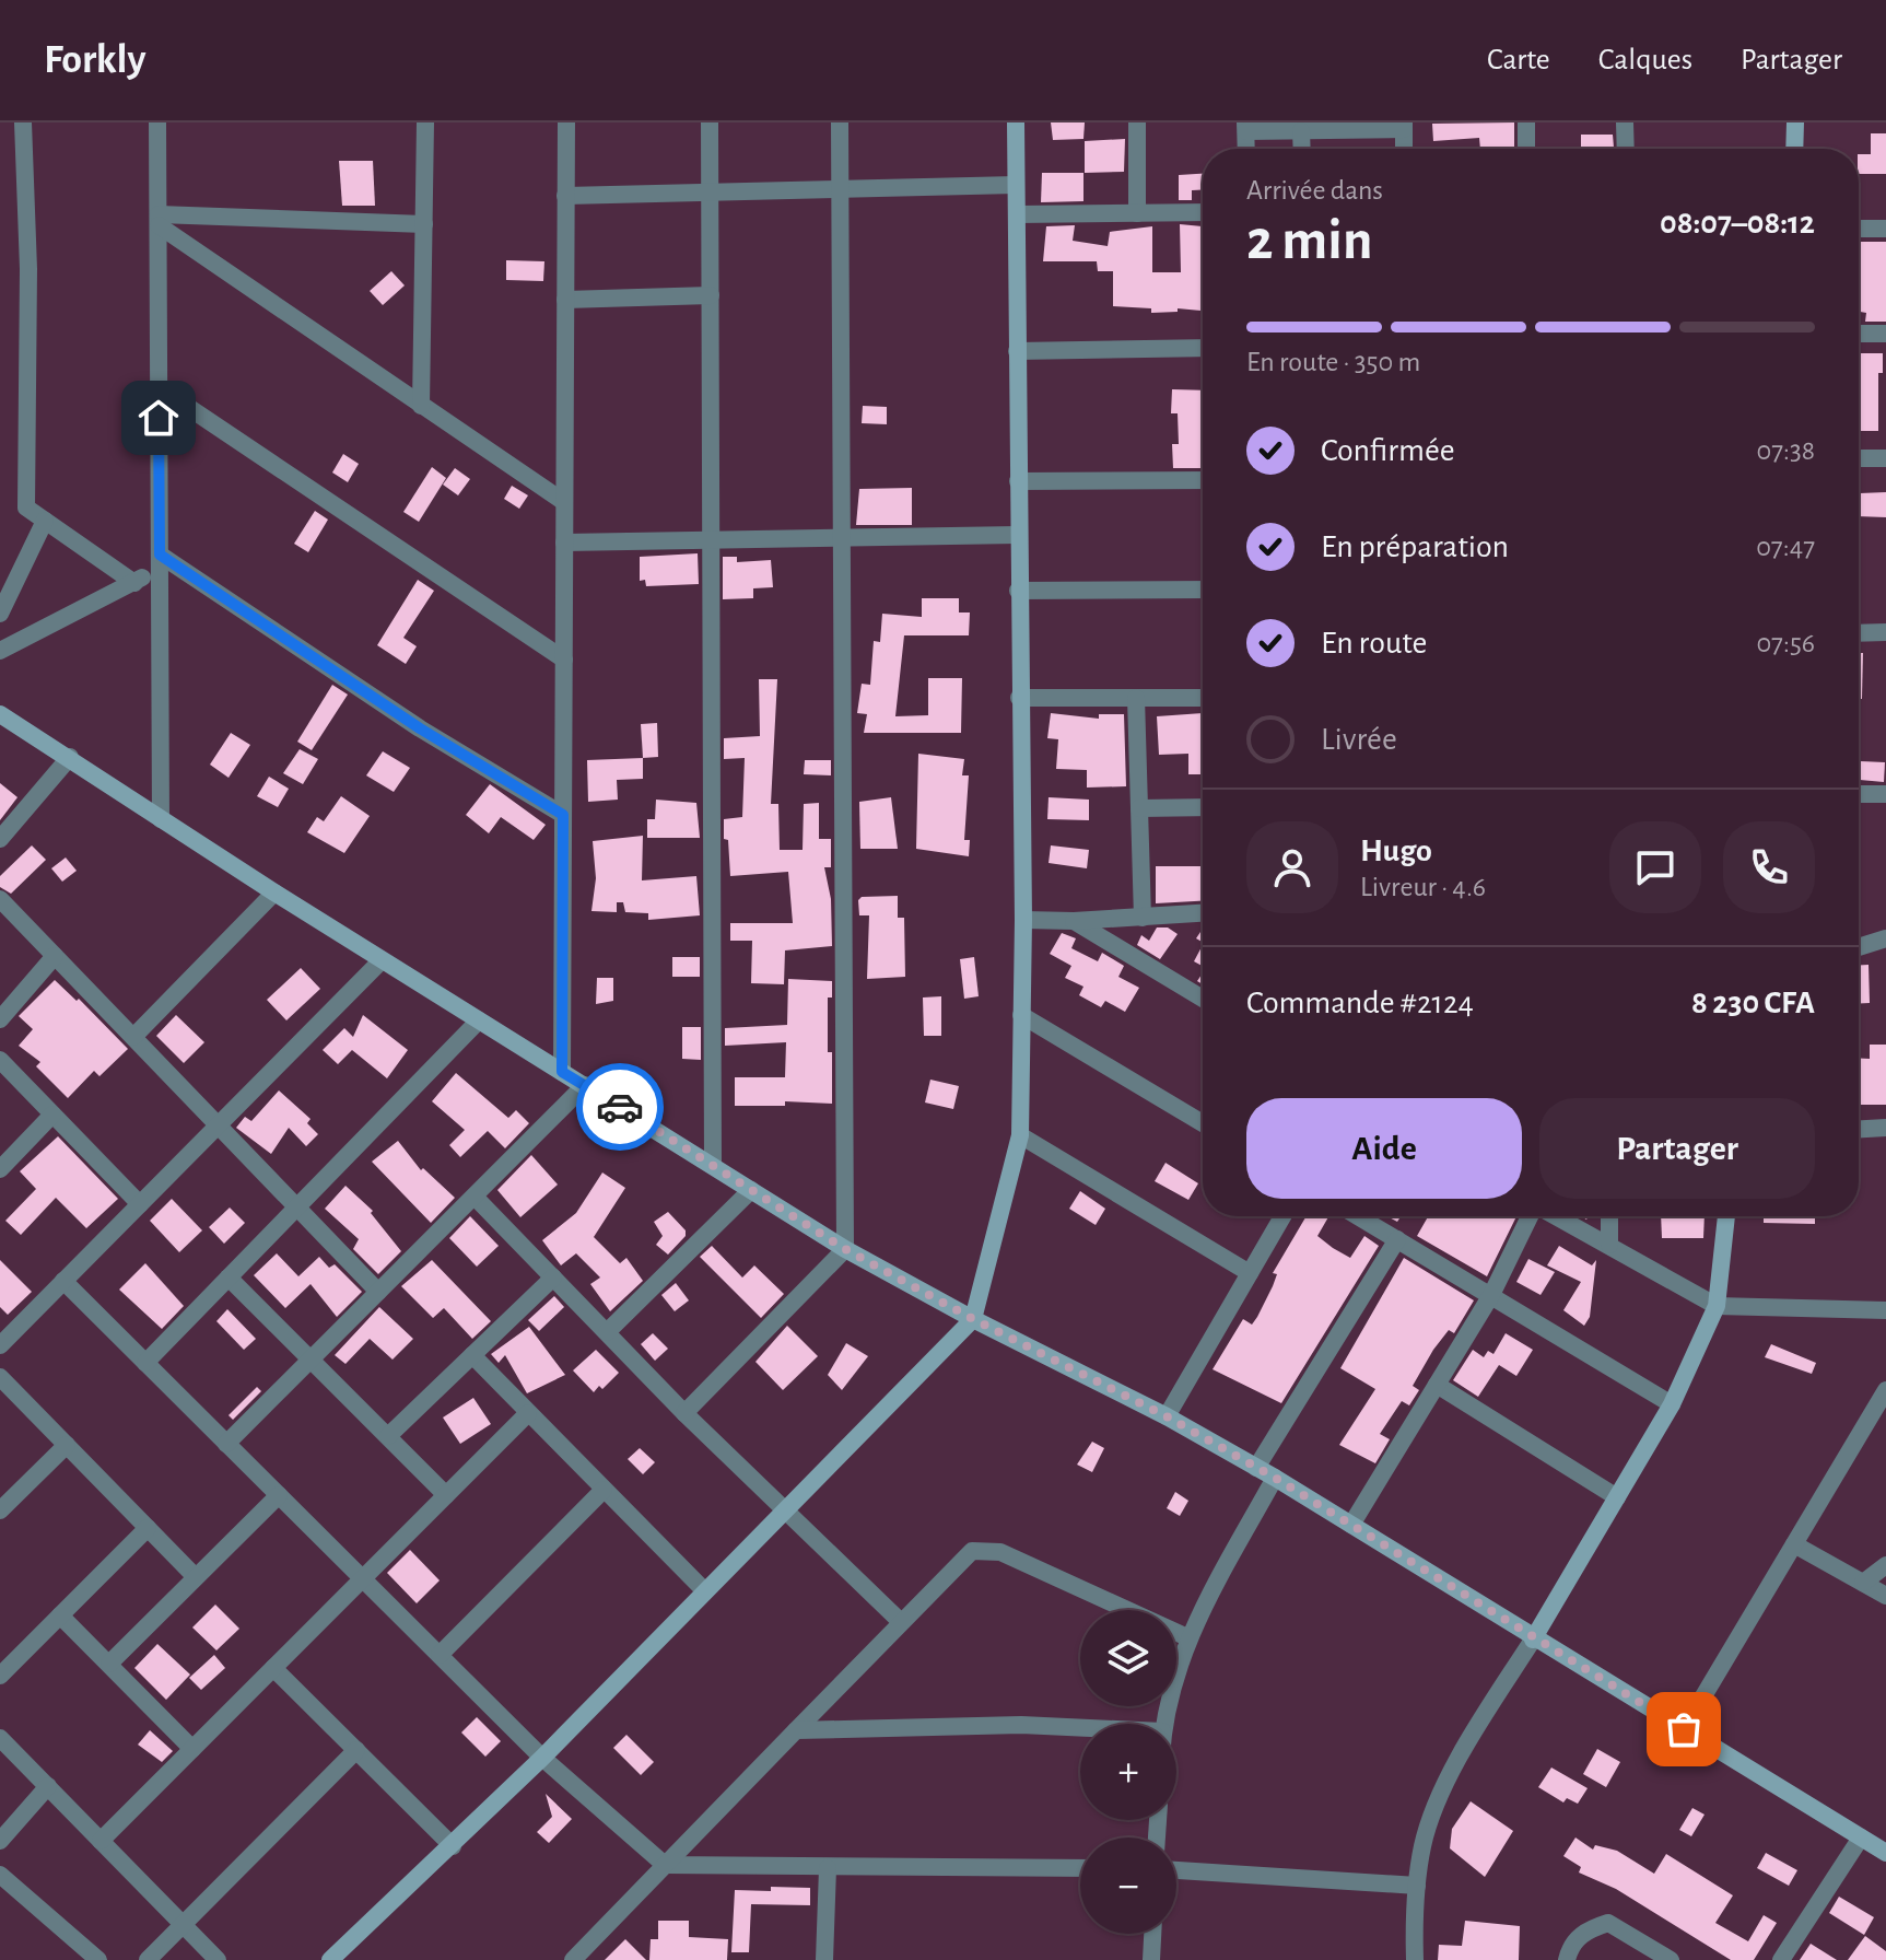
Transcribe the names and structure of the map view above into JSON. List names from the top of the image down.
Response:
{
  "page": {
    "header": "Forkly",
    "nav": ["Carte", "Calques", "Partager"],
    "heading": ["2 min", "Arrivée dans", "08:07–08:12"],
    "panel": [
      "Hugo",
      "Livreur · 4.6",
      "Commande #2124",
      "8 230 CFA"
    ],
    "bar": "En route · 350 m",
    "list": [
      ["Confirmée", "07:38"],
      ["En préparation", "07:47"],
      ["En route", "07:56"],
      "Livrée"
    ],
    "buttons": ["Aide", "Partager"],
    "map_buttons": ["+", "−"]
  }
}
